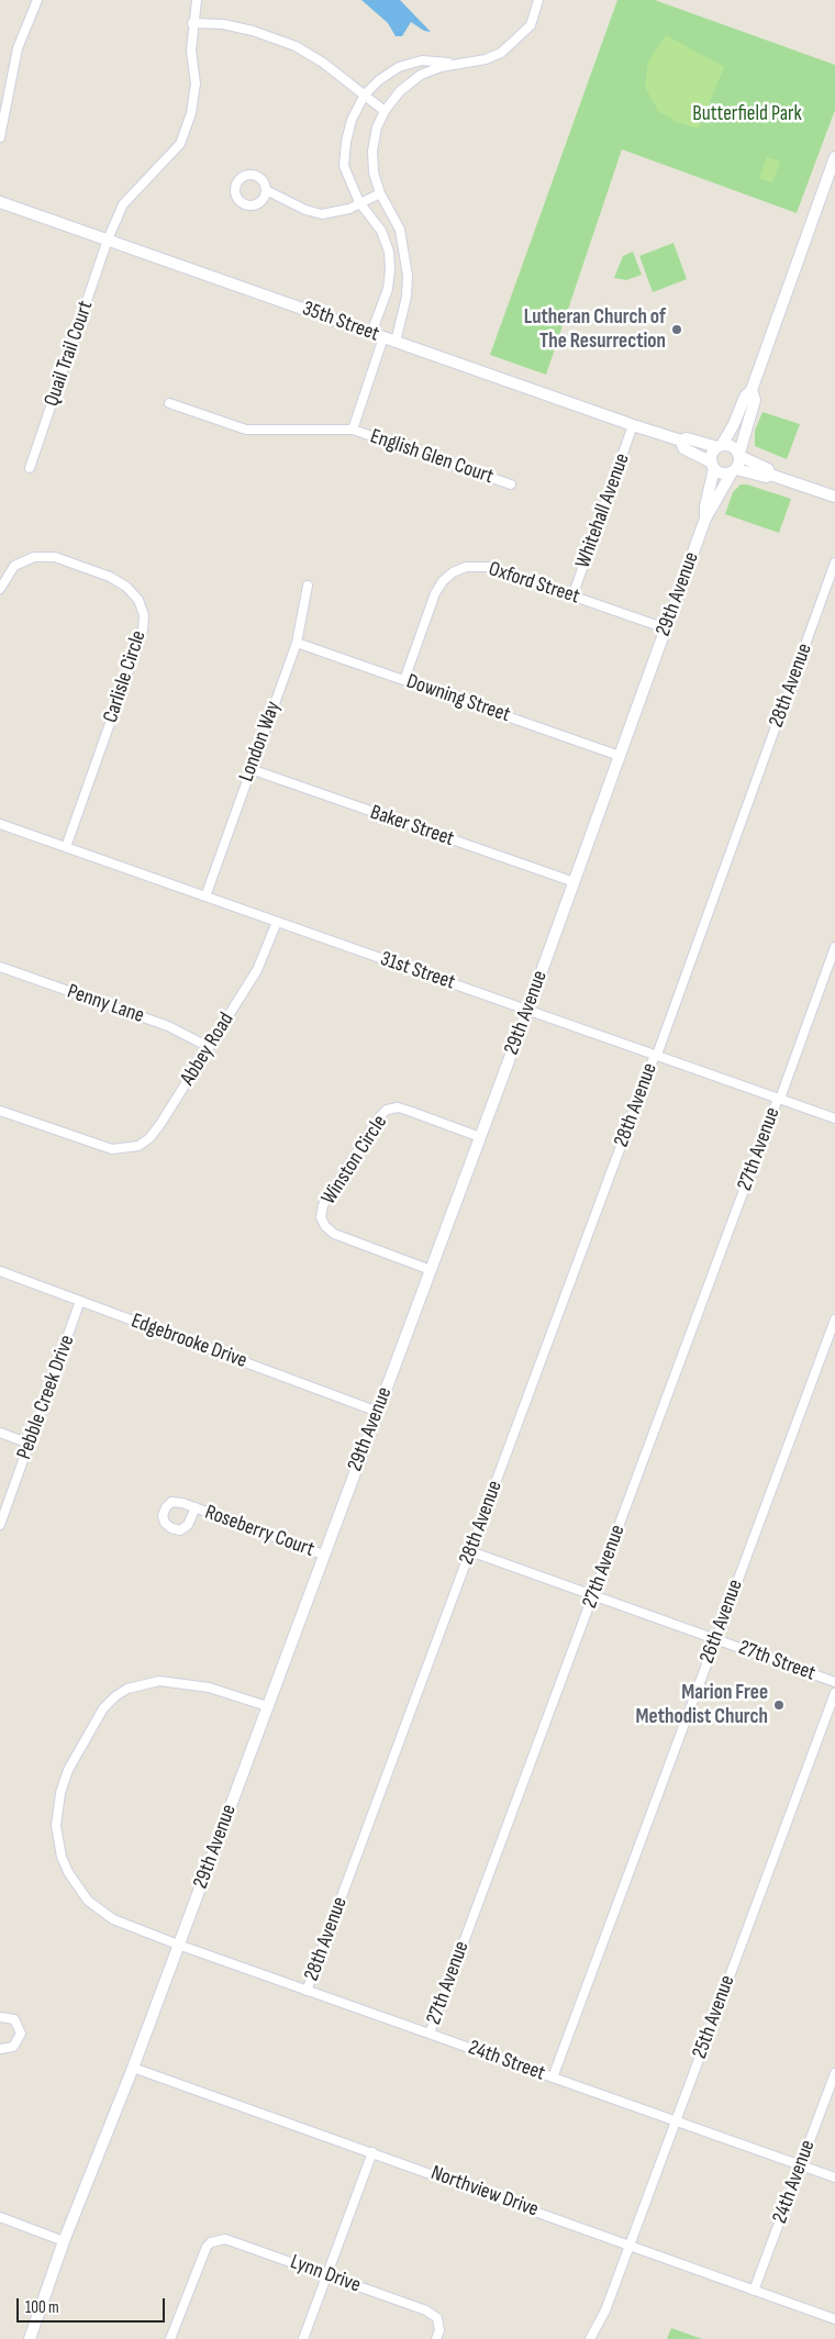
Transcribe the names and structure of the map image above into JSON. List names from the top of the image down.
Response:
{
  "streets": {
    "street": [
      "35th Street",
      "Quail Trail Court",
      "English Glen Court",
      "Whitehall Avenue",
      "Oxford Street",
      "29th Avenue",
      "Carlisle Circle",
      "28th Avenue",
      "Downing Street",
      "London Way",
      "Baker Street",
      "31st Street",
      "Penny Lane",
      "Abbey Road",
      "27th Avenue",
      "Winston Circle",
      "Edgebrooke Drive",
      "Pebble Creek Drive",
      "Roseberry Court",
      "26th Avenue",
      "27th Street",
      "25th Avenue",
      "24th Street",
      "24th Avenue",
      "Northview Drive",
      "Lynn Drive"
    ]
  },
  "crossings": [
    ["35th Street", "Quail Trail Court"],
    ["35th Street", "English Glen Court"],
    ["35th Street", "Whitehall Avenue"],
    ["35th Street", "29th Avenue"],
    ["Whitehall Avenue", "Oxford Street"],
    ["Oxford Street", "29th Avenue"],
    ["Oxford Street", "Downing Street"],
    ["29th Avenue", "Downing Street"],
    ["29th Avenue", "Baker Street"],
    ["29th Avenue", "31st Street"],
    ["29th Avenue", "Winston Circle"],
    ["29th Avenue", "Edgebrooke Drive"],
    ["29th Avenue", "Roseberry Court"],
    ["29th Avenue", "24th Street"],
    ["29th Avenue", "Northview Drive"],
    ["Carlisle Circle", "31st Street"],
    ["28th Avenue", "31st Street"],
    ["28th Avenue", "27th Street"],
    ["28th Avenue", "24th Street"],
    ["Downing Street", "London Way"],
    ["London Way", "Baker Street"],
    ["London Way", "31st Street"],
    ["31st Street", "Abbey Road"],
    ["31st Street", "27th Avenue"],
    ["Penny Lane", "Abbey Road"],
    ["27th Avenue", "27th Street"],
    ["27th Avenue", "24th Street"],
    ["Edgebrooke Drive", "Pebble Creek Drive"],
    ["26th Avenue", "27th Street"],
    ["26th Avenue", "24th Street"],
    ["25th Avenue", "24th Street"],
    ["25th Avenue", "Northview Drive"],
    ["24th Street", "24th Avenue"],
    ["24th Avenue", "Northview Drive"]
  ],
  "parks": ["Butterfield Park"],
  "places": ["Lutheran Church of The Resurrection", "Marion Free Methodist Church"],
  "scale_bar": "100 m"
}
